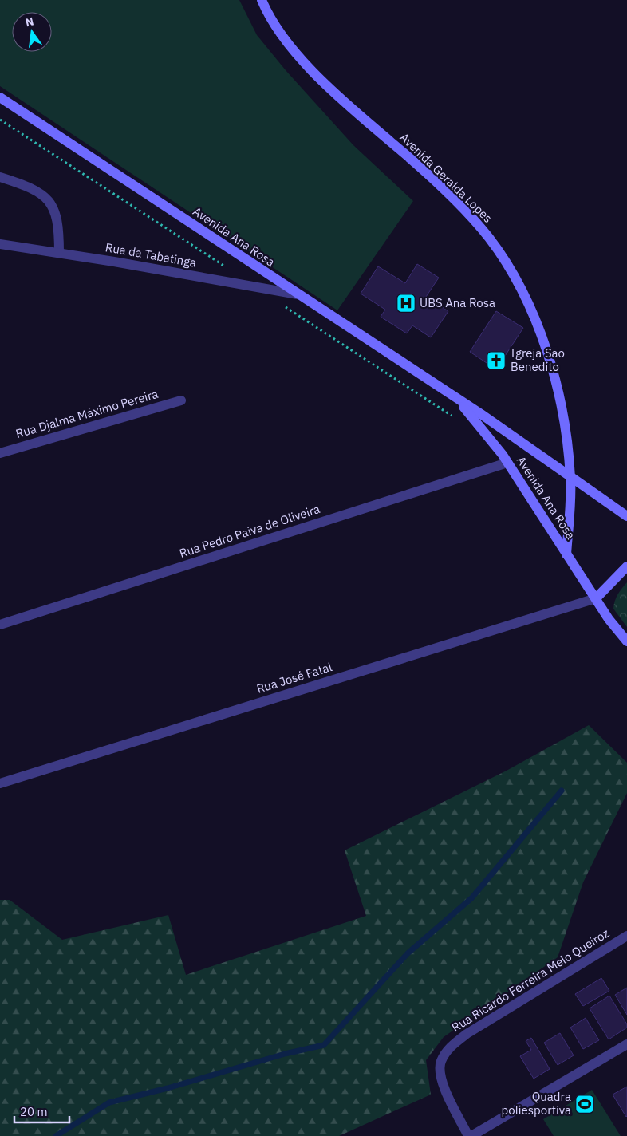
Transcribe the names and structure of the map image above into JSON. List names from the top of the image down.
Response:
{
  "streets": {
    "main road": ["Avenida Geralda Lopes", "Avenida Ana Rosa"],
    "street": [
      "Rua da Tabatinga",
      "Rua Djalma Máximo Pereira",
      "Rua Pedro Paiva de Oliveira",
      "Rua José Fatal",
      "Rua Ricardo Ferreira Melo Queiroz"
    ]
  },
  "crossings": [
    ["Avenida Geralda Lopes", "Avenida Ana Rosa"],
    ["Avenida Ana Rosa", "Rua da Tabatinga"],
    ["Avenida Ana Rosa", "Rua Pedro Paiva de Oliveira"],
    ["Avenida Ana Rosa", "Rua José Fatal"]
  ],
  "places": {
    "hospital": ["UBS Ana Rosa"],
    "church": ["Igreja São Benedito"],
    "sports": ["Quadra poliesportiva"]
  },
  "scale_bar": "20 m",
  "north": "top"
}
